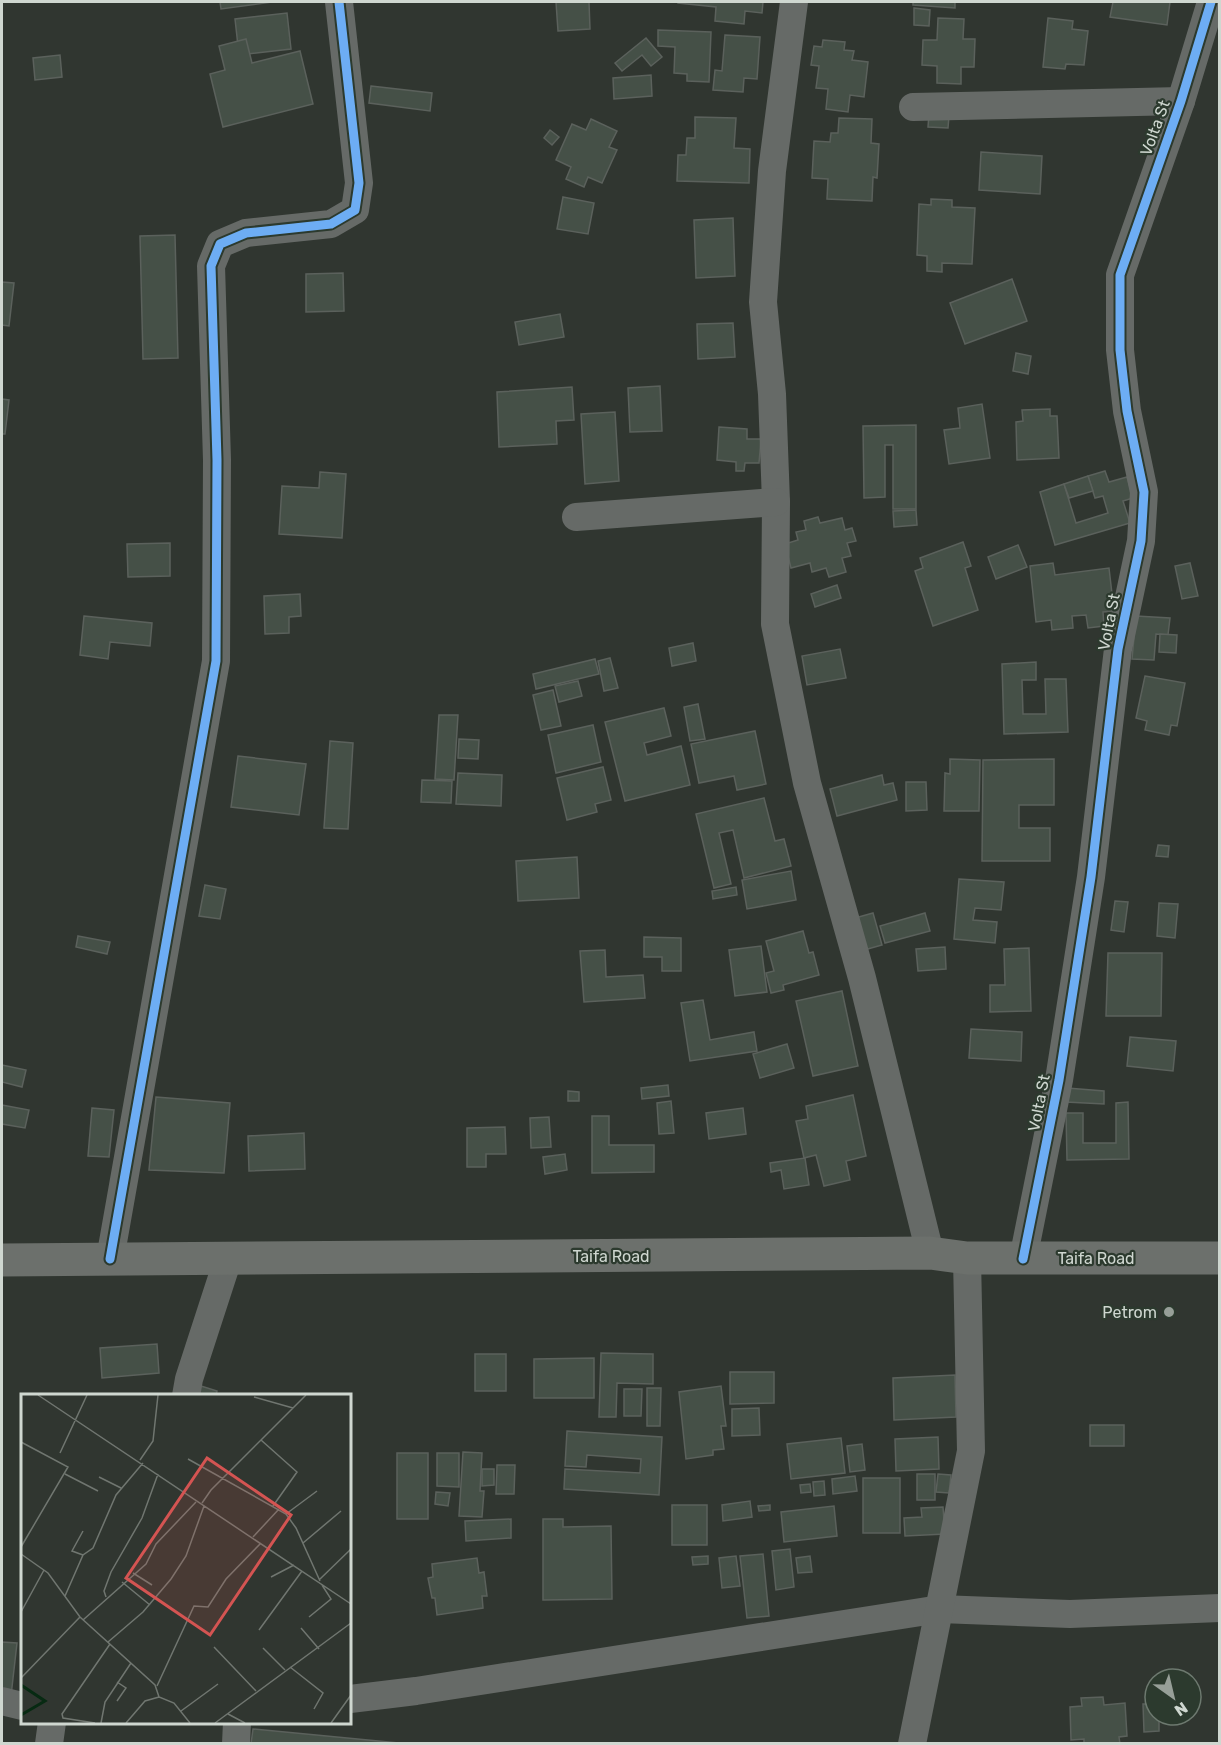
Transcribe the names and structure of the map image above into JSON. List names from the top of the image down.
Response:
{
  "streets": {
    "highway": ["Taifa Road"],
    "street": ["Volta St"]
  },
  "crossings": [
    ["Volta St", "Taifa Road"]
  ],
  "places": ["Petrom"],
  "north": "bottom right"
}
